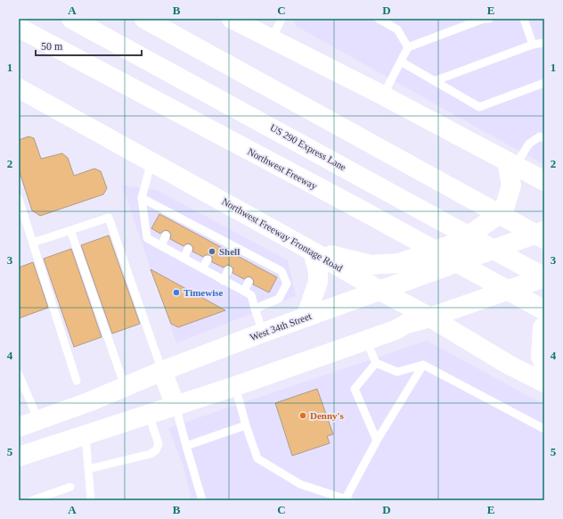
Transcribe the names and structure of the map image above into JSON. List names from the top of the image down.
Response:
{
  "streets": {
    "main road": [
      "US 290 Express Lane",
      "Northwest Freeway",
      "Northwest Freeway Frontage Road",
      "West 34th Street"
    ]
  },
  "crossings": [
    ["Northwest Freeway Frontage Road", "West 34th Street"]
  ],
  "places": ["Shell", "Timewise", "Denny's"],
  "scale_bar": "50 m",
  "grid": {
    "columns": [
      "A",
      "B",
      "C",
      "D",
      "E"
    ],
    "rows": [
      "1",
      "2",
      "3",
      "4",
      "5"
    ]
  }
}
